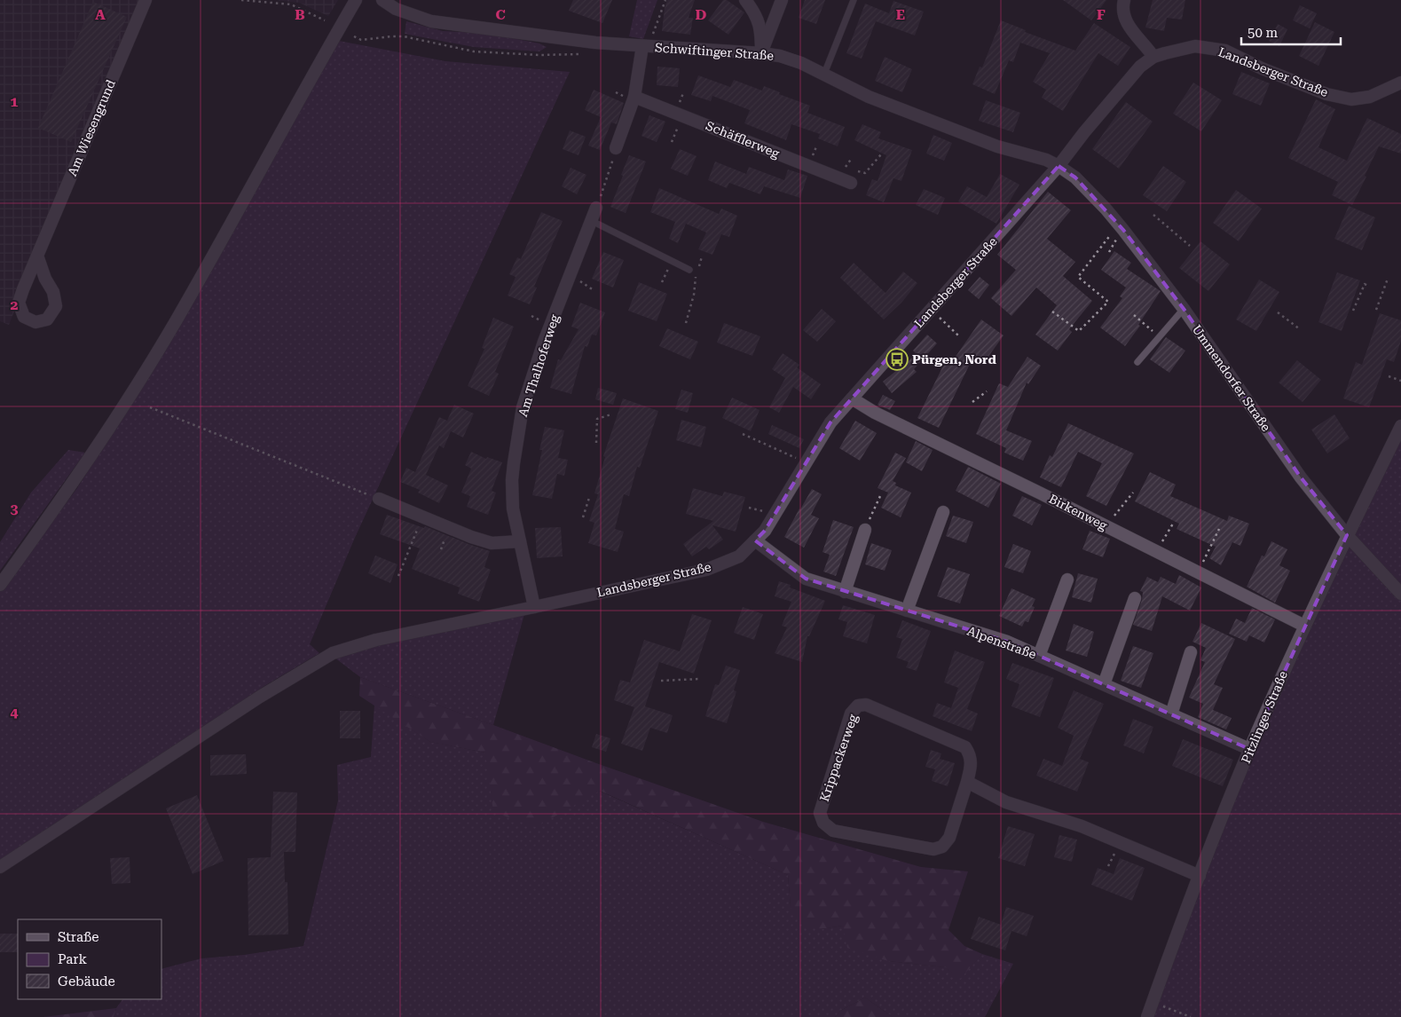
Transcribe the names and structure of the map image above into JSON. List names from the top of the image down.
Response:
{
  "streets": {
    "street": [
      "Schwiftinger Straße",
      "Landsberger Straße",
      "Am Wiesengrund",
      "Schäfflerweg",
      "Am Thalhoferweg",
      "Ummendorfer Straße",
      "Birkenweg",
      "Alpenstraße",
      "Pitzlinger Straße",
      "Krippackerweg"
    ]
  },
  "crossings": [
    ["Schwiftinger Straße", "Landsberger Straße"],
    ["Schwiftinger Straße", "Ummendorfer Straße"],
    ["Landsberger Straße", "Am Thalhoferweg"],
    ["Landsberger Straße", "Ummendorfer Straße"],
    ["Landsberger Straße", "Birkenweg"],
    ["Landsberger Straße", "Alpenstraße"],
    ["Ummendorfer Straße", "Pitzlinger Straße"],
    ["Birkenweg", "Pitzlinger Straße"],
    ["Alpenstraße", "Pitzlinger Straße"]
  ],
  "places": {
    "bus stop": ["Pürgen, Nord"]
  },
  "legend": ["Straße", "Park", "Gebäude"],
  "scale_bar": "50 m",
  "grid": {
    "columns": [
      "A",
      "B",
      "C",
      "D",
      "E",
      "F"
    ],
    "rows": [
      "1",
      "2",
      "3",
      "4"
    ]
  }
}
